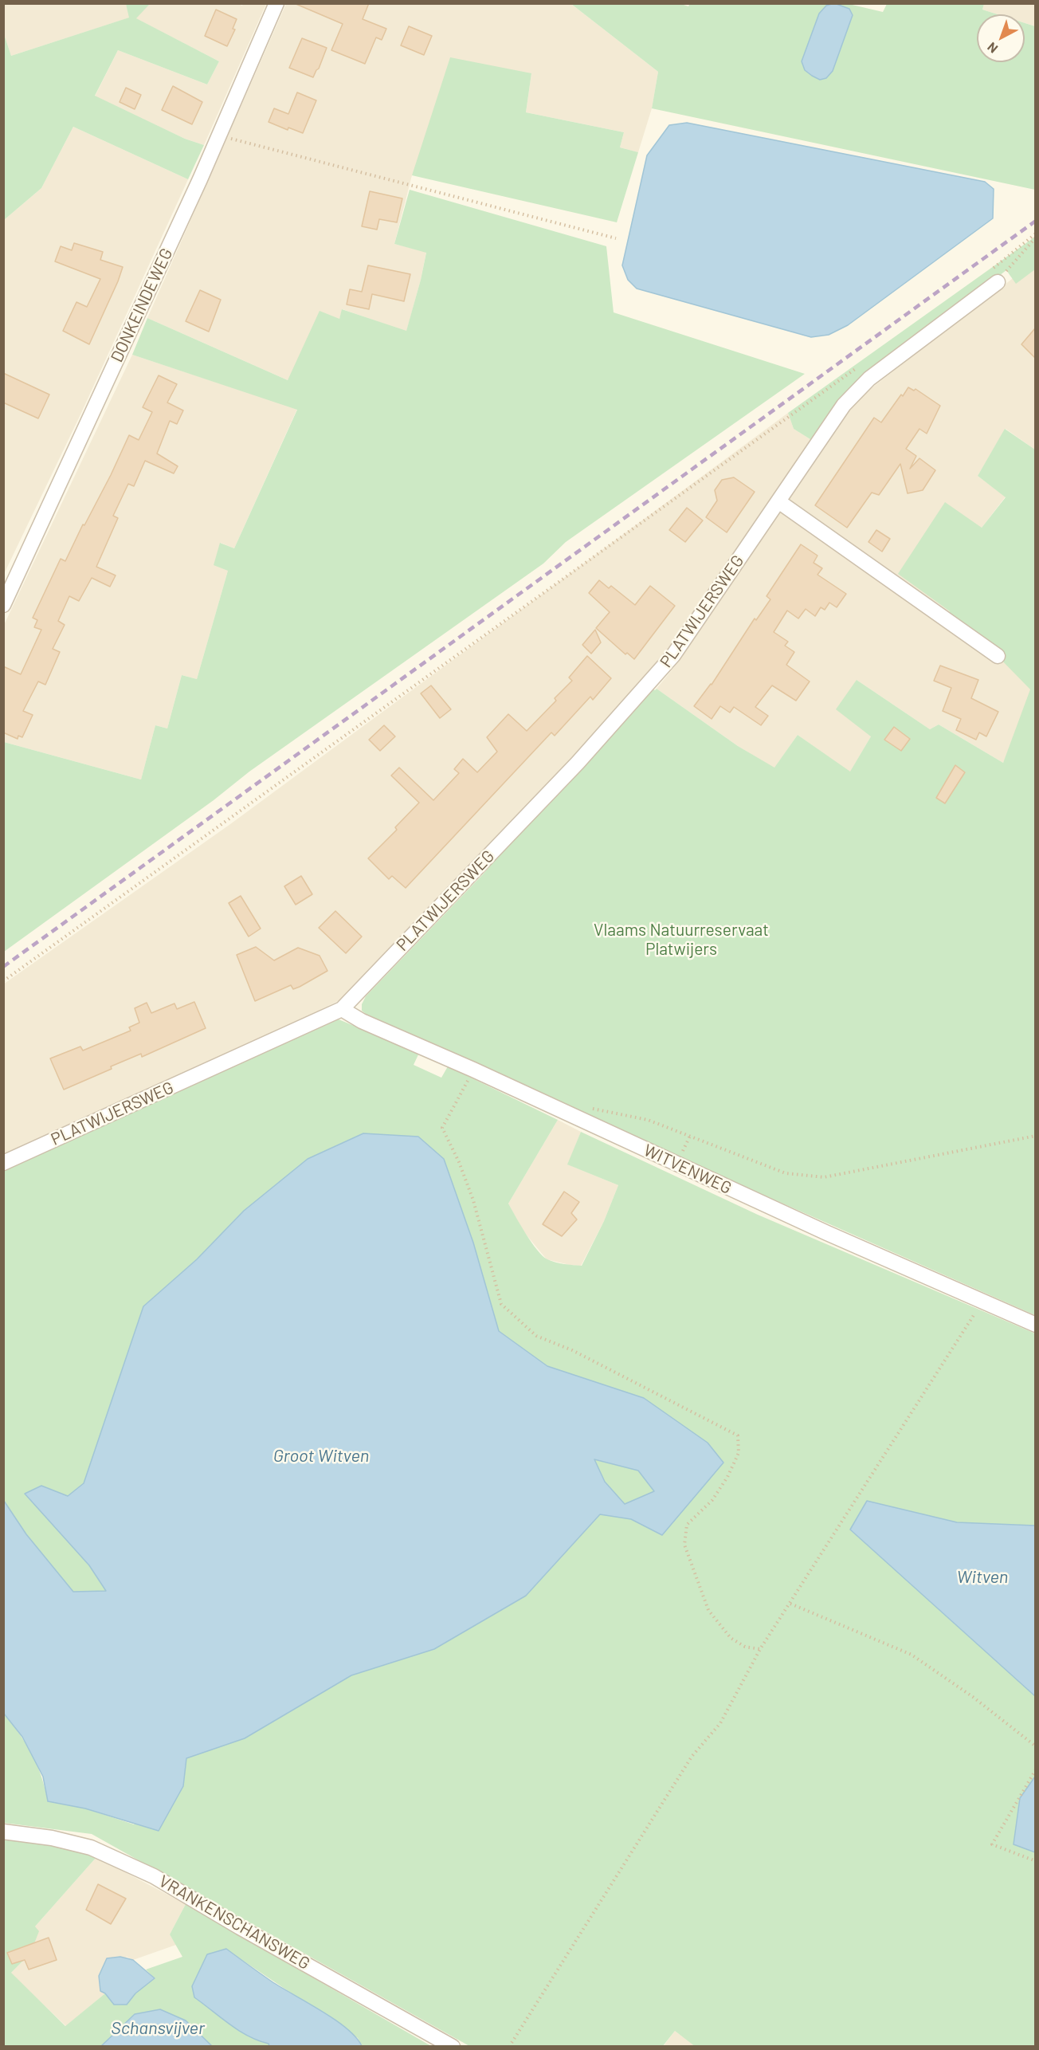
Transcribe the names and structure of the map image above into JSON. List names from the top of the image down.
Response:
{
  "streets": {
    "street": [
      "DONKEINDEWEG",
      "PLATWIJERSWEG",
      "WITVENWEG",
      "VRANKENSCHANSWEG"
    ]
  },
  "crossings": [
    ["PLATWIJERSWEG", "WITVENWEG"]
  ],
  "water": ["Groot Witven", "Witven", "Schansvijver"],
  "parks": ["Vlaams Natuurreservaat Platwijers"],
  "north": "bottom left"
}
